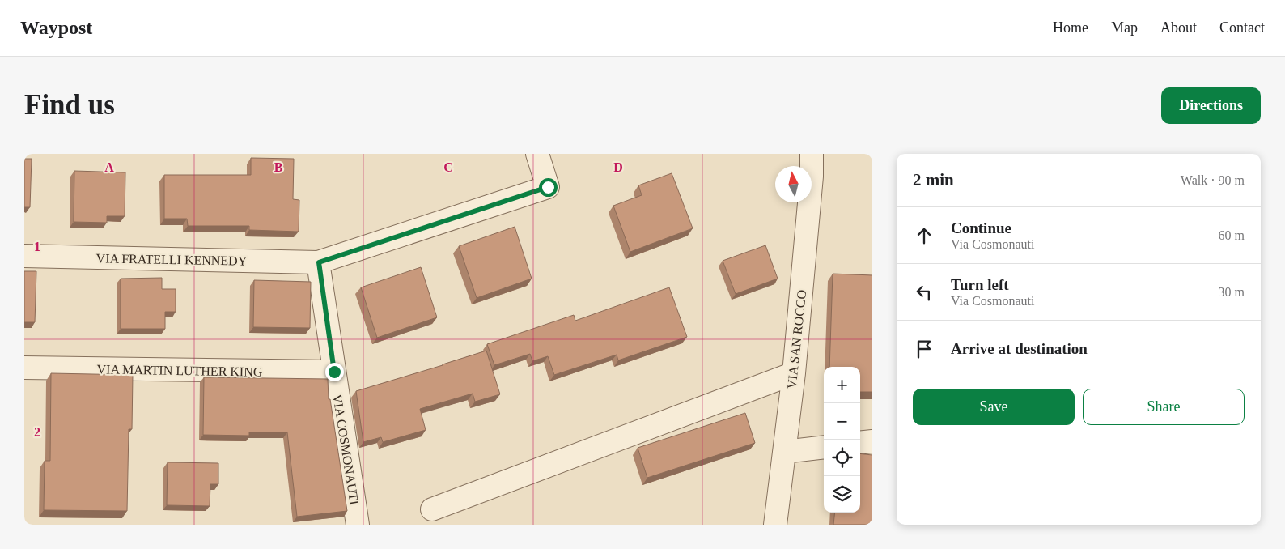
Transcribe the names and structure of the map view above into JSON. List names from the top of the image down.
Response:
{
  "streets": {
    "street": [
      "VIA FRATELLI KENNEDY",
      "VIA SAN ROCCO",
      "VIA MARTIN LUTHER KING",
      "VIA COSMONAUTI"
    ]
  },
  "crossings": [
    ["VIA FRATELLI KENNEDY", "VIA COSMONAUTI"],
    ["VIA MARTIN LUTHER KING", "VIA COSMONAUTI"]
  ],
  "north": "top",
  "page": {
    "header": "Waypost",
    "nav": [
      "Home",
      "Map",
      "About",
      "Contact"
    ],
    "buttons": [
      "Directions",
      ["Save", "Share"]
    ],
    "title": "Find us",
    "heading": ["2 min", "Walk · 90 m"],
    "list": [
      ["Continue", "Via Cosmonauti", "60 m"],
      ["Turn left", "Via Cosmonauti", "30 m"],
      "Arrive at destination"
    ],
    "map_buttons": ["+", "−"]
  },
  "grid": {
    "columns": [
      "A",
      "B",
      "C",
      "D"
    ],
    "rows": ["1", "2"]
  }
}
